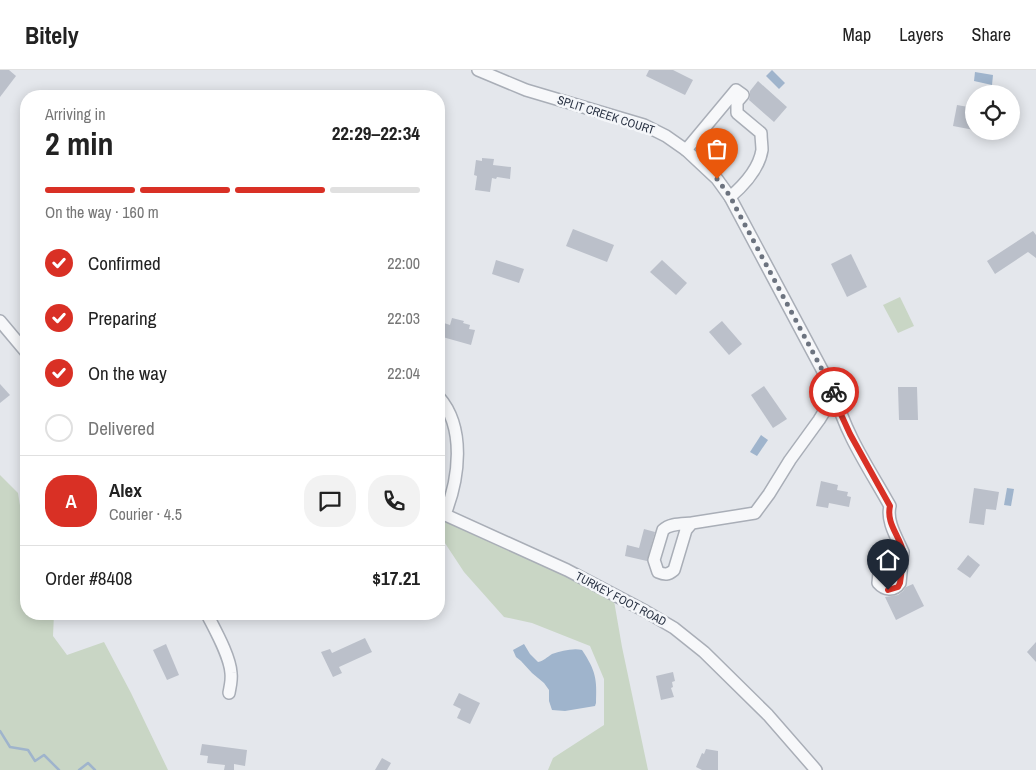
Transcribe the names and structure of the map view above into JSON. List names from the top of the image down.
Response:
{
  "streets": {
    "street": ["SPLIT CREEK COURT", "TURKEY FOOT ROAD"]
  },
  "page": {
    "header": "Bitely",
    "nav": ["Map", "Layers", "Share"],
    "heading": ["2 min", "Arriving in", "22:29–22:34"],
    "panel": [
      "Alex",
      "Courier · 4.5",
      "Order #8408",
      "$17.21"
    ],
    "bar": "On the way · 160 m",
    "list": [
      ["Confirmed", "22:00"],
      ["Preparing", "22:03"],
      ["On the way", "22:04"],
      "Delivered"
    ],
    "round": "A"
  }
}
